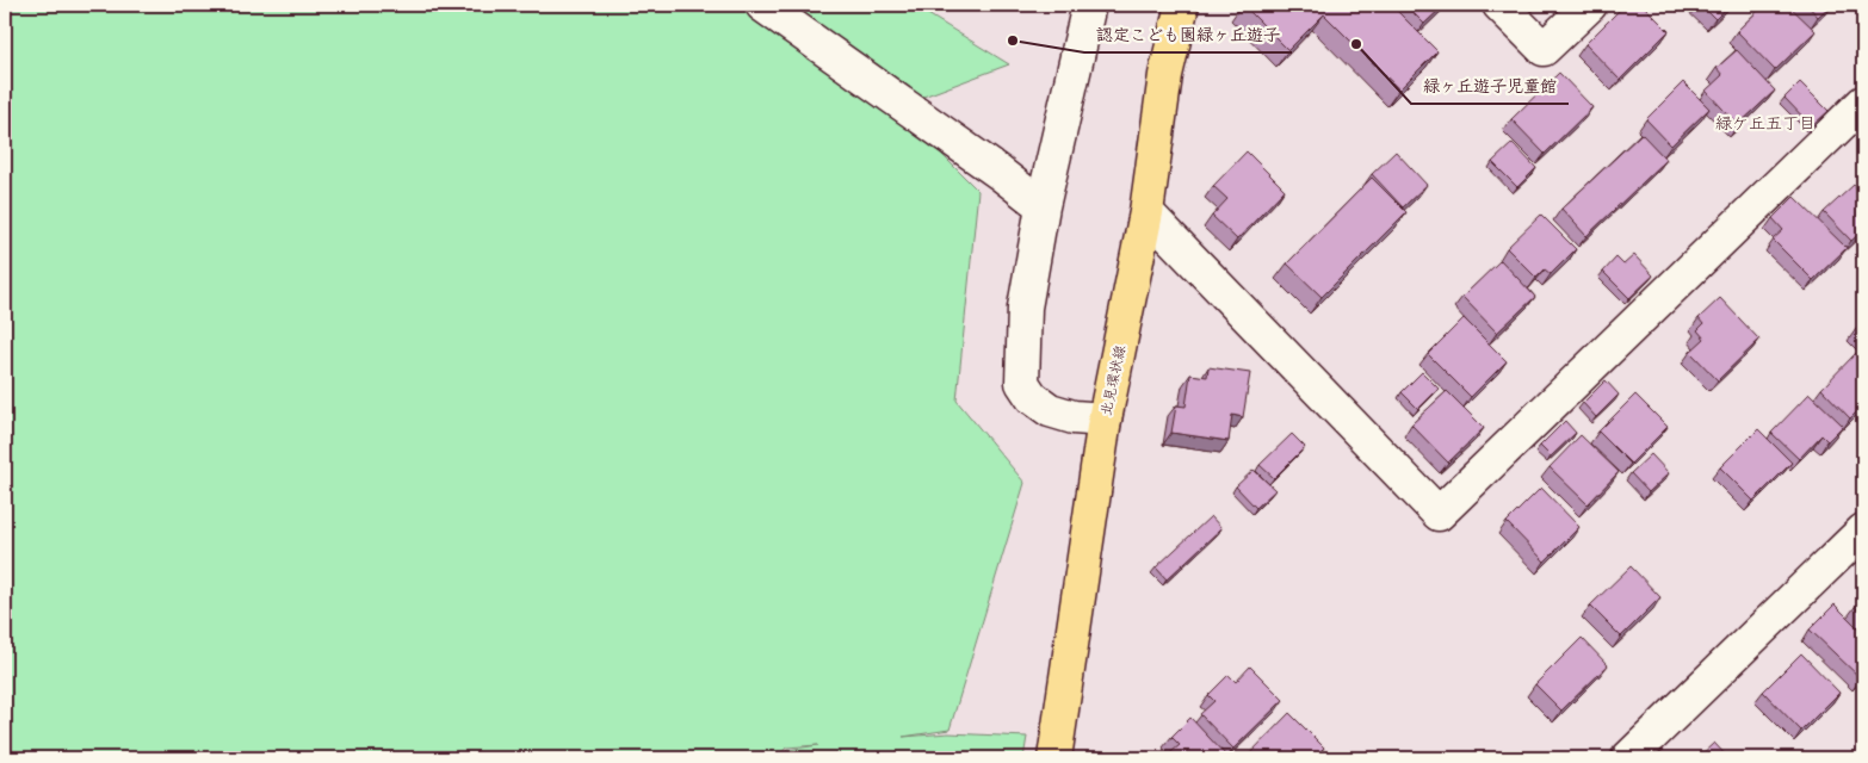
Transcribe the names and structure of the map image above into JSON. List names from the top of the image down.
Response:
{
  "streets": {
    "main road": ["北見環状線"]
  },
  "districts": ["緑ケ丘五丁目"],
  "places": ["認定こども園緑ヶ丘遊子", "緑ヶ丘遊子児童館"]
}
